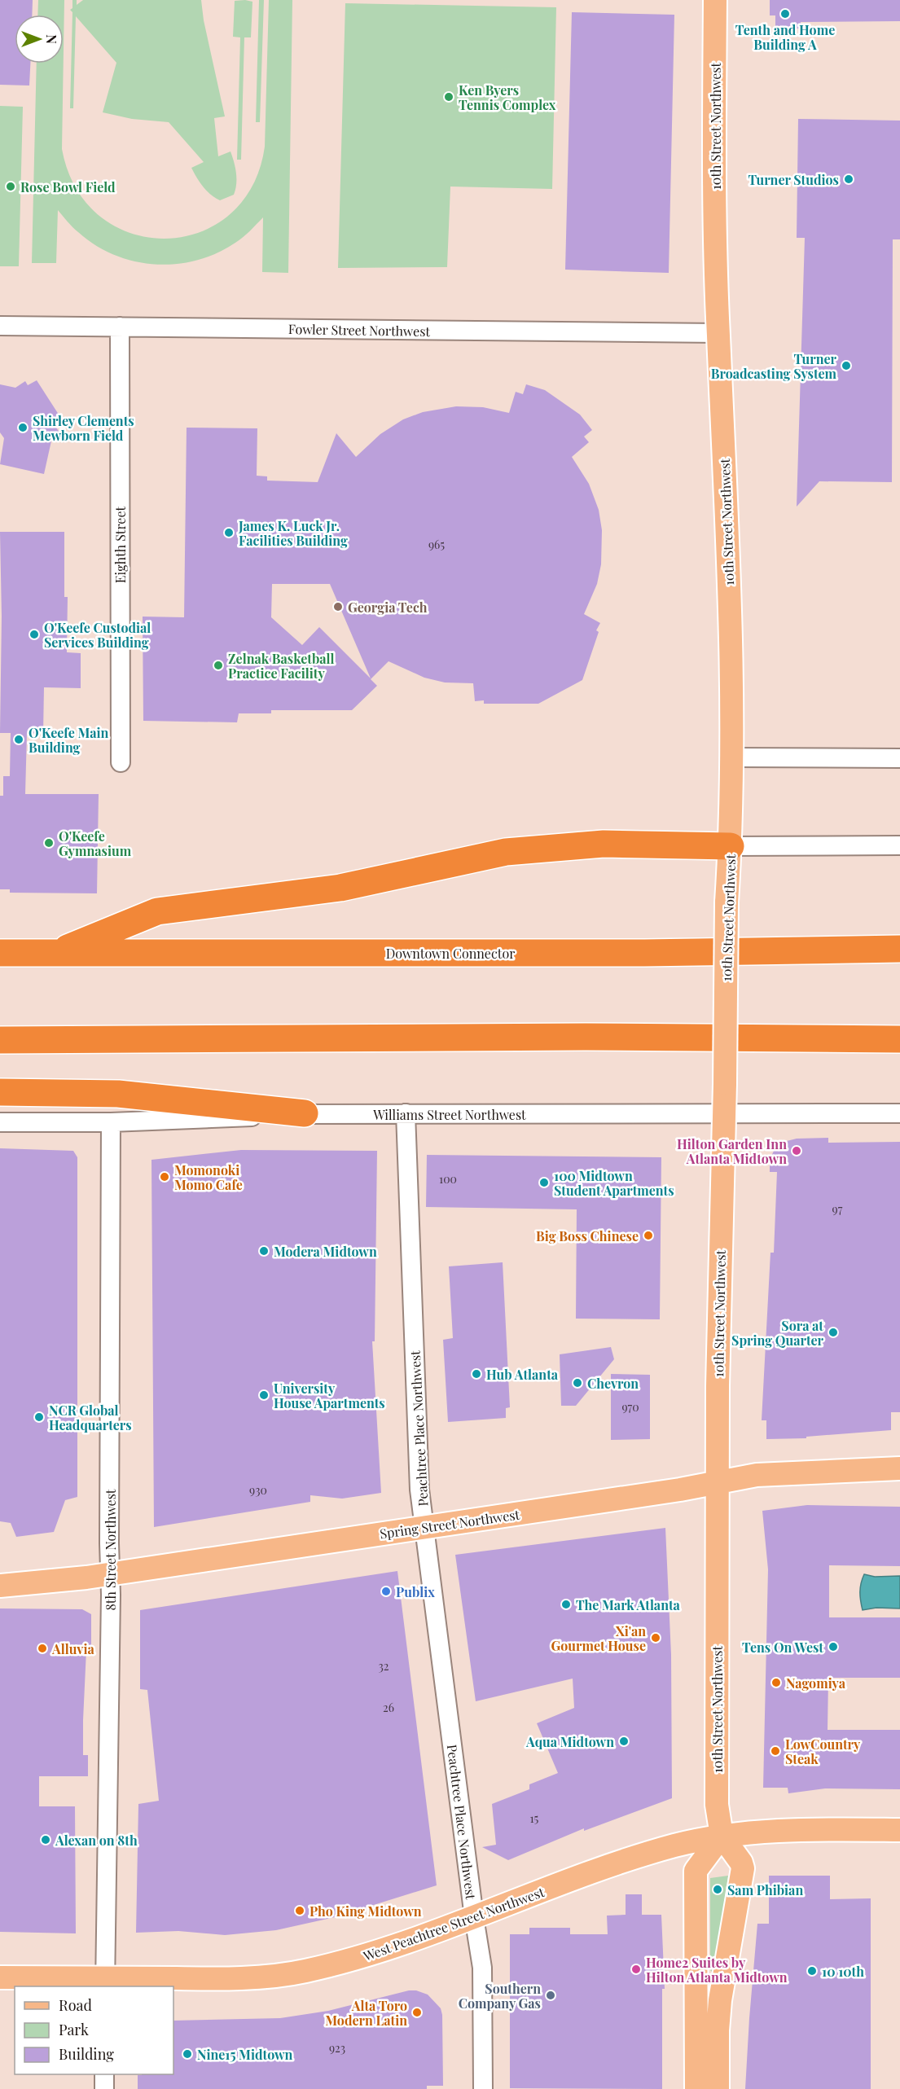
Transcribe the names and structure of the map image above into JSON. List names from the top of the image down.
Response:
{
  "streets": {
    "highway": ["Downtown Connector"],
    "main road": ["10th Street Northwest", "Spring Street Northwest", "West Peachtree Street Northwest"],
    "street": [
      "Fowler Street Northwest",
      "Eighth Street",
      "Williams Street Northwest",
      "Peachtree Place Northwest",
      "8th Street Northwest"
    ]
  },
  "crossings": [
    ["10th Street Northwest", "Fowler Street Northwest"],
    ["10th Street Northwest", "Williams Street Northwest"],
    ["10th Street Northwest", "Spring Street Northwest"],
    ["10th Street Northwest", "West Peachtree Street Northwest"],
    ["Fowler Street Northwest", "Eighth Street"],
    ["Williams Street Northwest", "Peachtree Place Northwest"],
    ["Williams Street Northwest", "8th Street Northwest"],
    ["Peachtree Place Northwest", "Spring Street Northwest"],
    ["Peachtree Place Northwest", "West Peachtree Street Northwest"],
    ["Spring Street Northwest", "8th Street Northwest"],
    ["8th Street Northwest", "West Peachtree Street Northwest"]
  ],
  "places": [
    "Tenth and Home Building A",
    "Ken Byers Tennis Complex",
    "Turner Studios",
    "Rose Bowl Field",
    "Turner Broadcasting System",
    "Shirley Clements Mewborn Field",
    "James K. Luck Jr. Facilities Building",
    "Georgia Tech",
    "O'Keefe Custodial Services Building",
    "Zelnak Basketball Practice Facility",
    "O'Keefe Main Building",
    "O'Keefe Gymnasium",
    "Hilton Garden Inn Atlanta Midtown",
    "Momonoki Momo Cafe",
    "100 Midtown Student Apartments",
    "Big Boss Chinese",
    "Modera Midtown",
    "Sora at Spring Quarter",
    "Hub Atlanta",
    "Chevron",
    "University House Apartments",
    "NCR Global Headquarters",
    "Publix",
    "The Mark Atlanta",
    "Xi'an Gourmet House",
    "Tens On West",
    "Alluvia",
    "Nagomiya",
    "Aqua Midtown",
    "LowCountry Steak",
    "Alexan on 8th",
    "Sam Phibian",
    "Pho King Midtown",
    "Home2 Suites by Hilton Atlanta Midtown",
    "10 10th",
    "Southern Company Gas",
    "Alta Toro Modern Latin",
    "Nine15 Midtown"
  ],
  "house_numbers": [
    "965",
    "100",
    "97",
    "970",
    "930",
    "32",
    "26",
    "15",
    "923"
  ],
  "legend": ["Road", "Park", "Building"],
  "north": "right"
}
